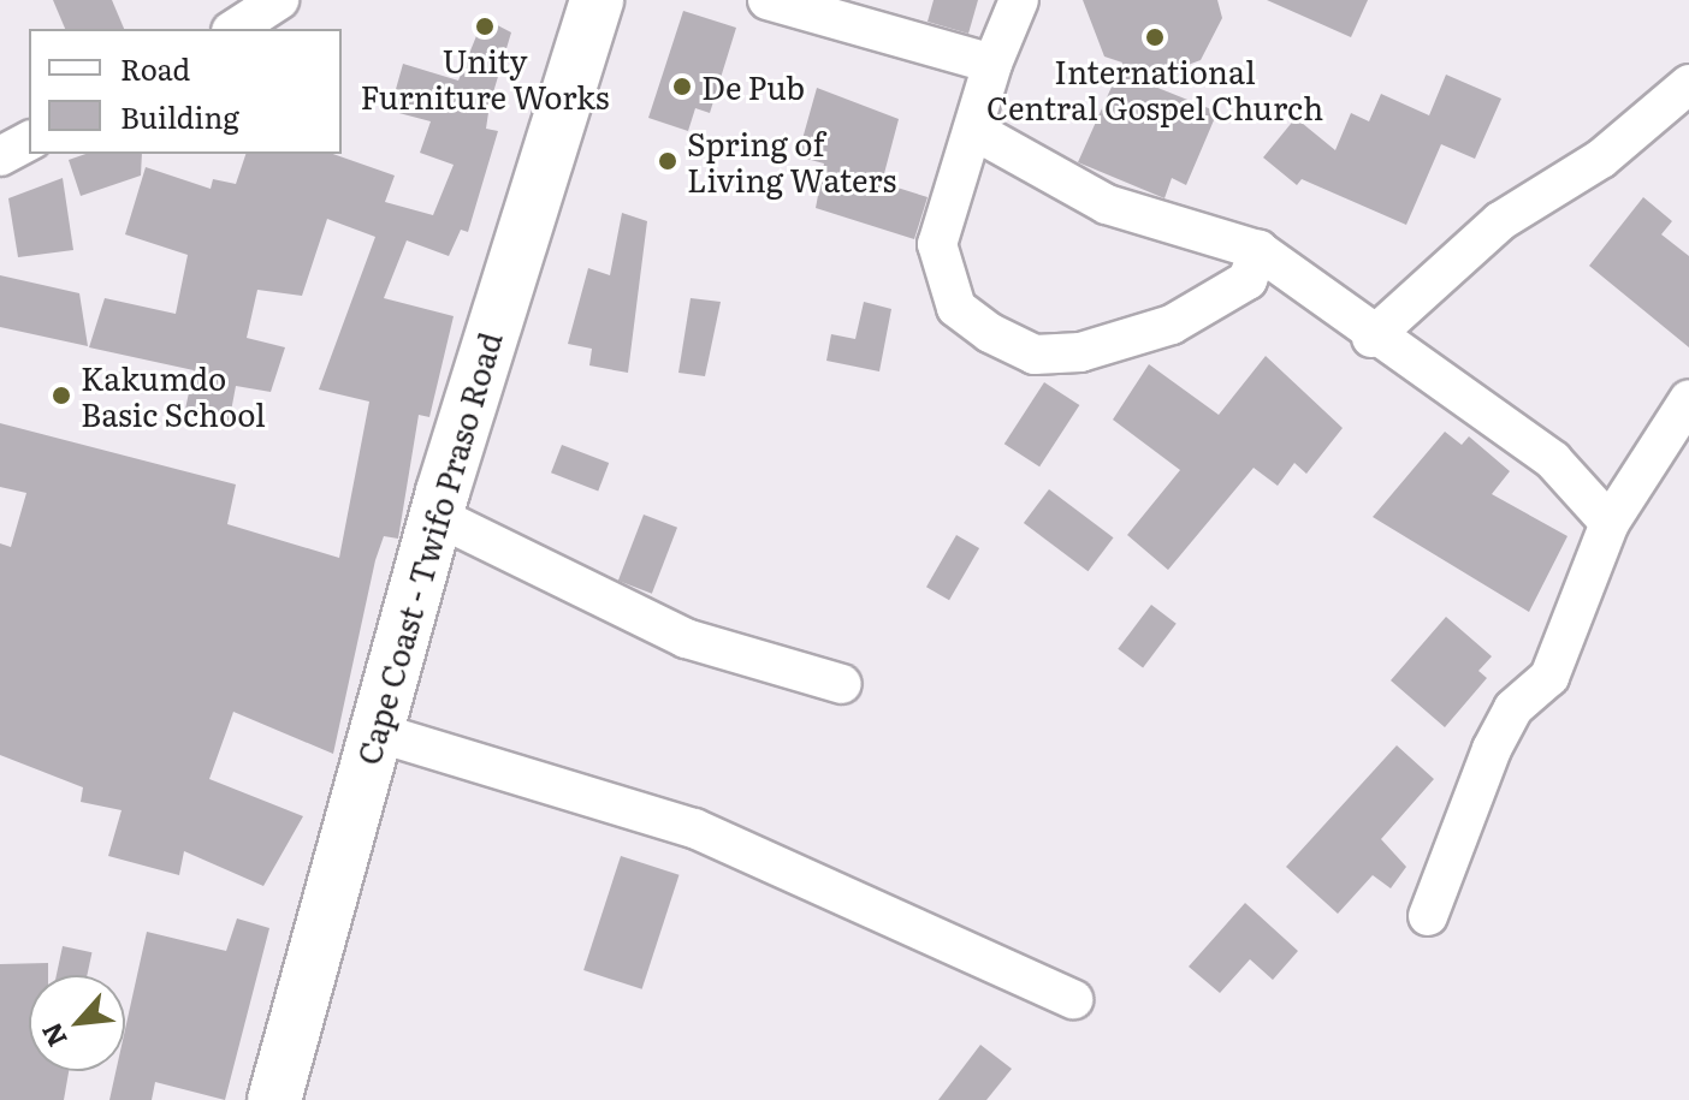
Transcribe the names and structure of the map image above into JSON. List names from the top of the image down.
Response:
{
  "streets": {
    "main road": ["Cape Coast - Twifo Praso Road"]
  },
  "places": [
    "Unity Furniture Works",
    "International Central Gospel Church",
    "De Pub",
    "Spring of Living Waters",
    "Kakumdo Basic School"
  ],
  "legend": ["Road", "Building"],
  "north": "bottom left"
}
